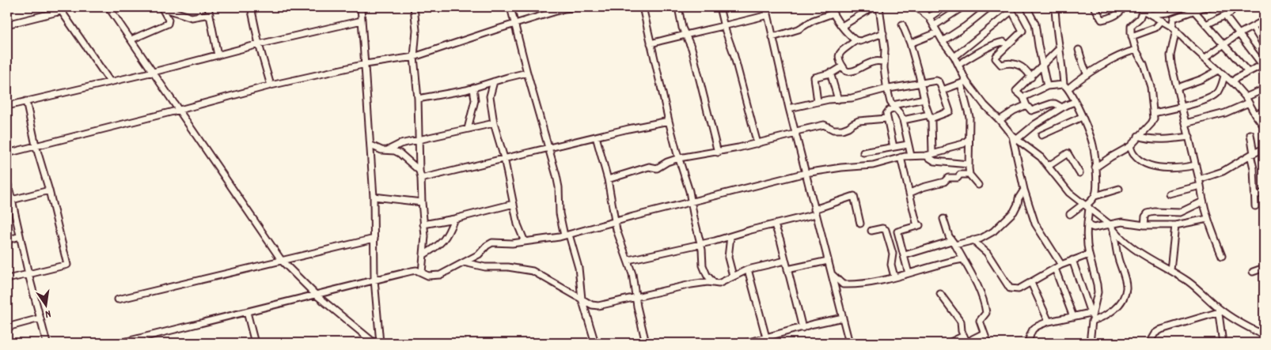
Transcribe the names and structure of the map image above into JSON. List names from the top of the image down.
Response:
{
  "north": "bottom"
}
